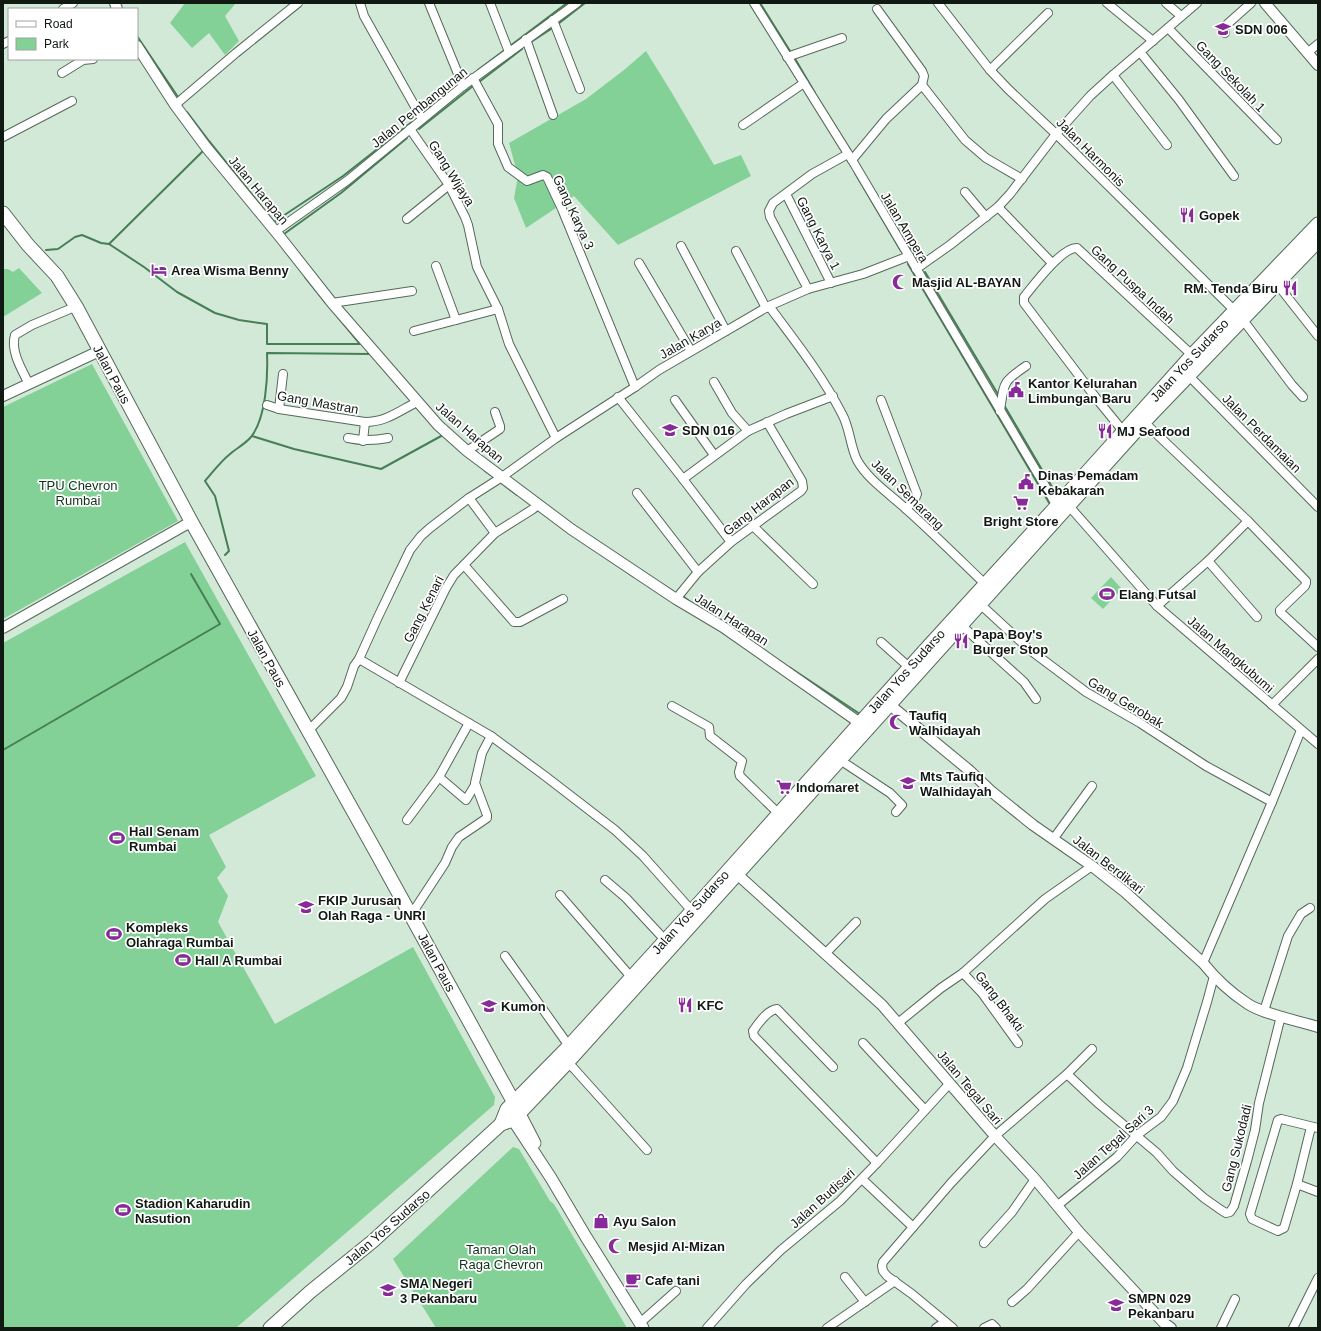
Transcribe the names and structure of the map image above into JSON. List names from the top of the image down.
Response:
{
  "streets": {
    "main road": ["Jalan Yos Sudarso", "Jalan Paus"],
    "street": [
      "Gang Sekolah 1",
      "Jalan Pembangunan",
      "Jalan Harmonis",
      "Gang Wijaya",
      "Jalan Harapan",
      "Gang Karya 3",
      "Jalan Ampera",
      "Gang Karya 1",
      "Gang Puspa Indah",
      "Jalan Karya",
      "Gang Mastran",
      "Jalan Perdamaian",
      "Jalan Semarang",
      "Gang Harapan",
      "Gang Kenari",
      "Jalan Mangkubumi",
      "Gang Gerobak",
      "Jalan Berdikari",
      "Gang Bhakti",
      "Jalan Tegal Sari",
      "Jalan Tegal Sari 3",
      "Gang Sukodadi",
      "Jalan Budisari"
    ]
  },
  "crossings": [
    ["Jalan Pembangunan", "Gang Wijaya"],
    ["Jalan Pembangunan", "Jalan Harapan"],
    ["Jalan Pembangunan", "Gang Karya 3"],
    ["Jalan Harmonis", "Jalan Yos Sudarso"],
    ["Gang Wijaya", "Jalan Karya"],
    ["Jalan Harapan", "Jalan Karya"],
    ["Jalan Harapan", "Jalan Yos Sudarso"],
    ["Jalan Harapan", "Gang Mastran"],
    ["Jalan Harapan", "Gang Harapan"],
    ["Jalan Harapan", "Gang Kenari"],
    ["Gang Karya 3", "Jalan Karya"],
    ["Jalan Ampera", "Jalan Karya"],
    ["Jalan Ampera", "Jalan Yos Sudarso"],
    ["Jalan Ampera", "Jalan Mangkubumi"],
    ["Gang Karya 1", "Jalan Karya"],
    ["Gang Puspa Indah", "Jalan Yos Sudarso"],
    ["Jalan Karya", "Jalan Paus"],
    ["Jalan Karya", "Jalan Semarang"],
    ["Jalan Yos Sudarso", "Jalan Paus"],
    ["Jalan Yos Sudarso", "Jalan Perdamaian"],
    ["Jalan Yos Sudarso", "Jalan Semarang"],
    ["Jalan Yos Sudarso", "Jalan Mangkubumi"],
    ["Jalan Yos Sudarso", "Gang Gerobak"],
    ["Jalan Yos Sudarso", "Jalan Berdikari"],
    ["Jalan Yos Sudarso", "Jalan Tegal Sari"],
    ["Jalan Berdikari", "Jalan Tegal Sari 3"],
    ["Jalan Berdikari", "Gang Sukodadi"],
    ["Jalan Tegal Sari", "Jalan Tegal Sari 3"],
    ["Jalan Tegal Sari", "Jalan Budisari"],
    ["Jalan Tegal Sari 3", "Gang Sukodadi"]
  ],
  "parks": ["TPU Chevron Rumbai", "Taman Olah Raga Chevron"],
  "places": {
    "school or university": [
      "SDN 006",
      "SDN 016",
      "Mts Taufiq Walhidayah",
      "FKIP Jurusan Olah Raga - UNRI",
      "Kumon",
      "SMA Negeri 3 Pekanbaru",
      "SMPN 029 Pekanbaru"
    ],
    "restaurant": [
      "Gopek",
      "RM. Tenda Biru",
      "MJ Seafood",
      "Papa Boy's Burger Stop",
      "KFC"
    ],
    "hotel": ["Area Wisma Benny"],
    "mosque": ["Masjid AL-BAYAN", "Taufiq Walhidayah", "Mesjid Al-Mizan"],
    "public building": ["Kantor Kelurahan Limbungan Baru", "Dinas Pemadam Kebakaran"],
    "supermarket": ["Bright Store", "Indomaret"],
    "sports": [
      "Elang Futsal",
      "Hall Senam Rumbai",
      "Kompleks Olahraga Rumbai",
      "Hall A Rumbai",
      "Stadion Kaharudin Nasution"
    ],
    "shop": ["Ayu Salon"],
    "cafe": ["Cafe tani"]
  },
  "legend": ["Road", "Park"]
}
